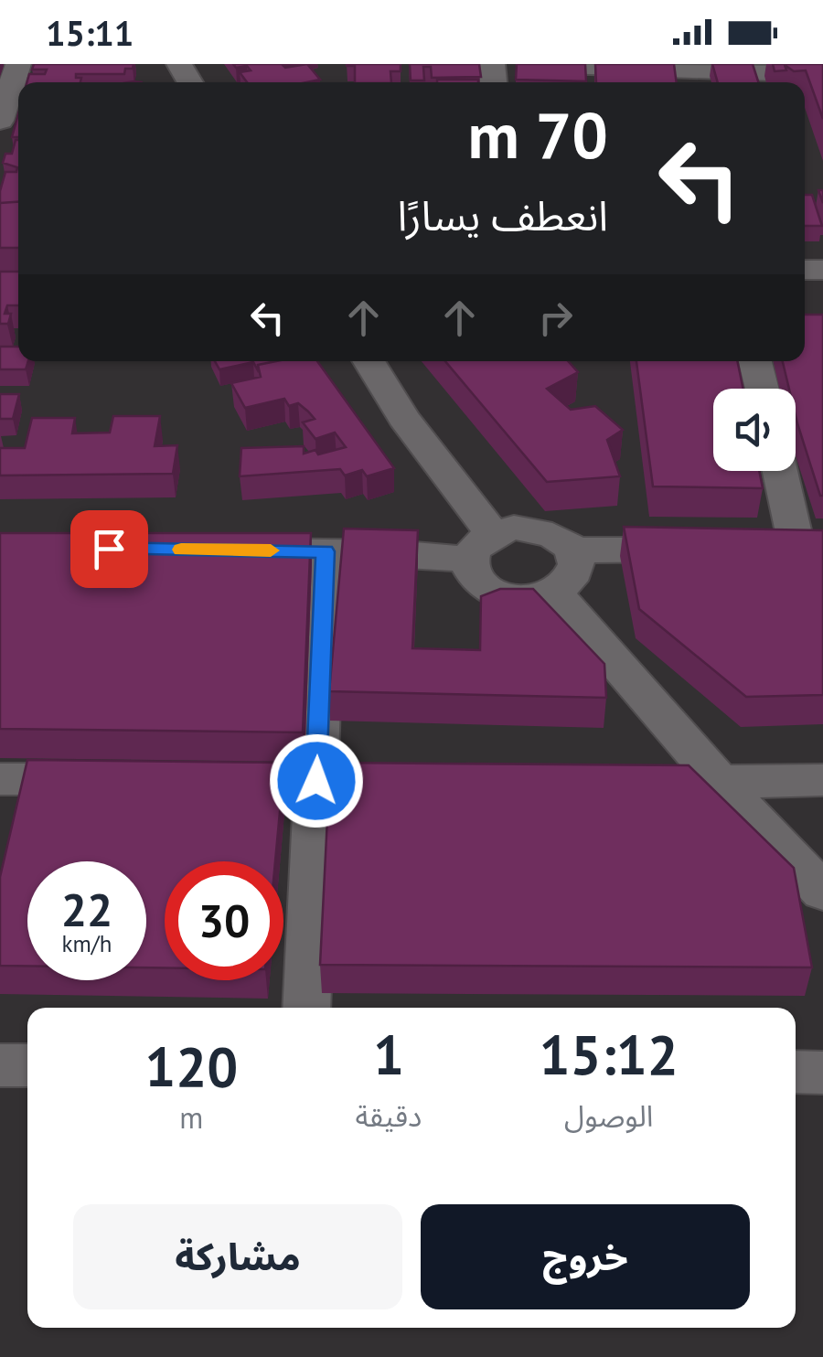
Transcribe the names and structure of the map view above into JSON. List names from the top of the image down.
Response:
{
  "page": {
    "status": "15:11",
    "turn": ["70 m", "انعطف يسارًا"],
    "speed": "22 km/h",
    "limit": "30",
    "eta": [
      "15:12",
      "الوصول",
      "1",
      "دقيقة",
      "120",
      "m"
    ],
    "buttons": ["خروج", "مشاركة"]
  }
}
